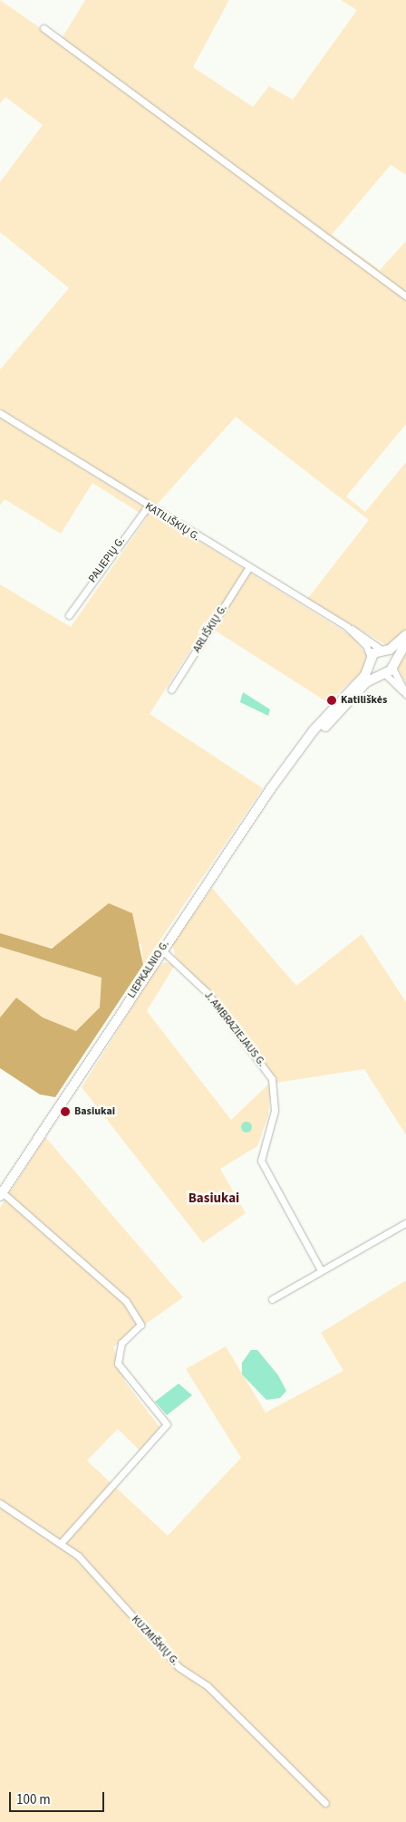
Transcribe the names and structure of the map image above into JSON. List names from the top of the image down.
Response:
{
  "streets": {
    "highway": ["LIEPKALNIO G."],
    "street": [
      "KATILIŠKIŲ G.",
      "PALIEPIŲ G.",
      "ARLIŠKIŲ G.",
      "J. AMBRAZIEJAUS G.",
      "KUZMIŠKIŲ G."
    ]
  },
  "crossings": [
    ["KATILIŠKIŲ G.", "PALIEPIŲ G."],
    ["KATILIŠKIŲ G.", "ARLIŠKIŲ G."],
    ["KATILIŠKIŲ G.", "LIEPKALNIO G."],
    ["LIEPKALNIO G.", "J. AMBRAZIEJAUS G."]
  ],
  "districts": ["Basiukai"],
  "places": ["Katiliškės", "Basiukai"],
  "scale_bar": "100 m"
}
